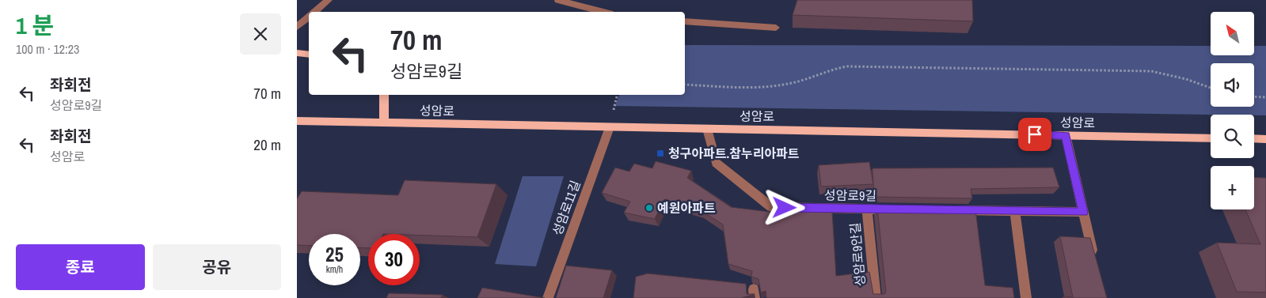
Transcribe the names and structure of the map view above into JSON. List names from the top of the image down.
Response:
{
  "streets": {
    "main road": ["성암로"],
    "street": ["성암로9길", "성암로11길", "성암로9안길"]
  },
  "crossings": [
    ["성암로", "성암로9길"],
    ["성암로", "성암로11길"],
    ["성암로9길", "성암로9안길"]
  ],
  "places": {
    "transit": ["청구아파트.참누리아파트"],
    "other": ["예원아파트"]
  },
  "north": "top left",
  "page": {
    "heading": ["1 분", "100 m · 12:23"],
    "map_buttons": "+",
    "turn": ["70 m", "성암로9길"],
    "list": [
      {
        "name": "좌회전",
        "note": "성암로9길",
        "value": "70 m"
      },
      {
        "name": "좌회전",
        "note": "성암로",
        "value": "20 m"
      }
    ],
    "speed": "25 km/h",
    "limit": "30",
    "buttons": ["종료", "공유"]
  }
}
